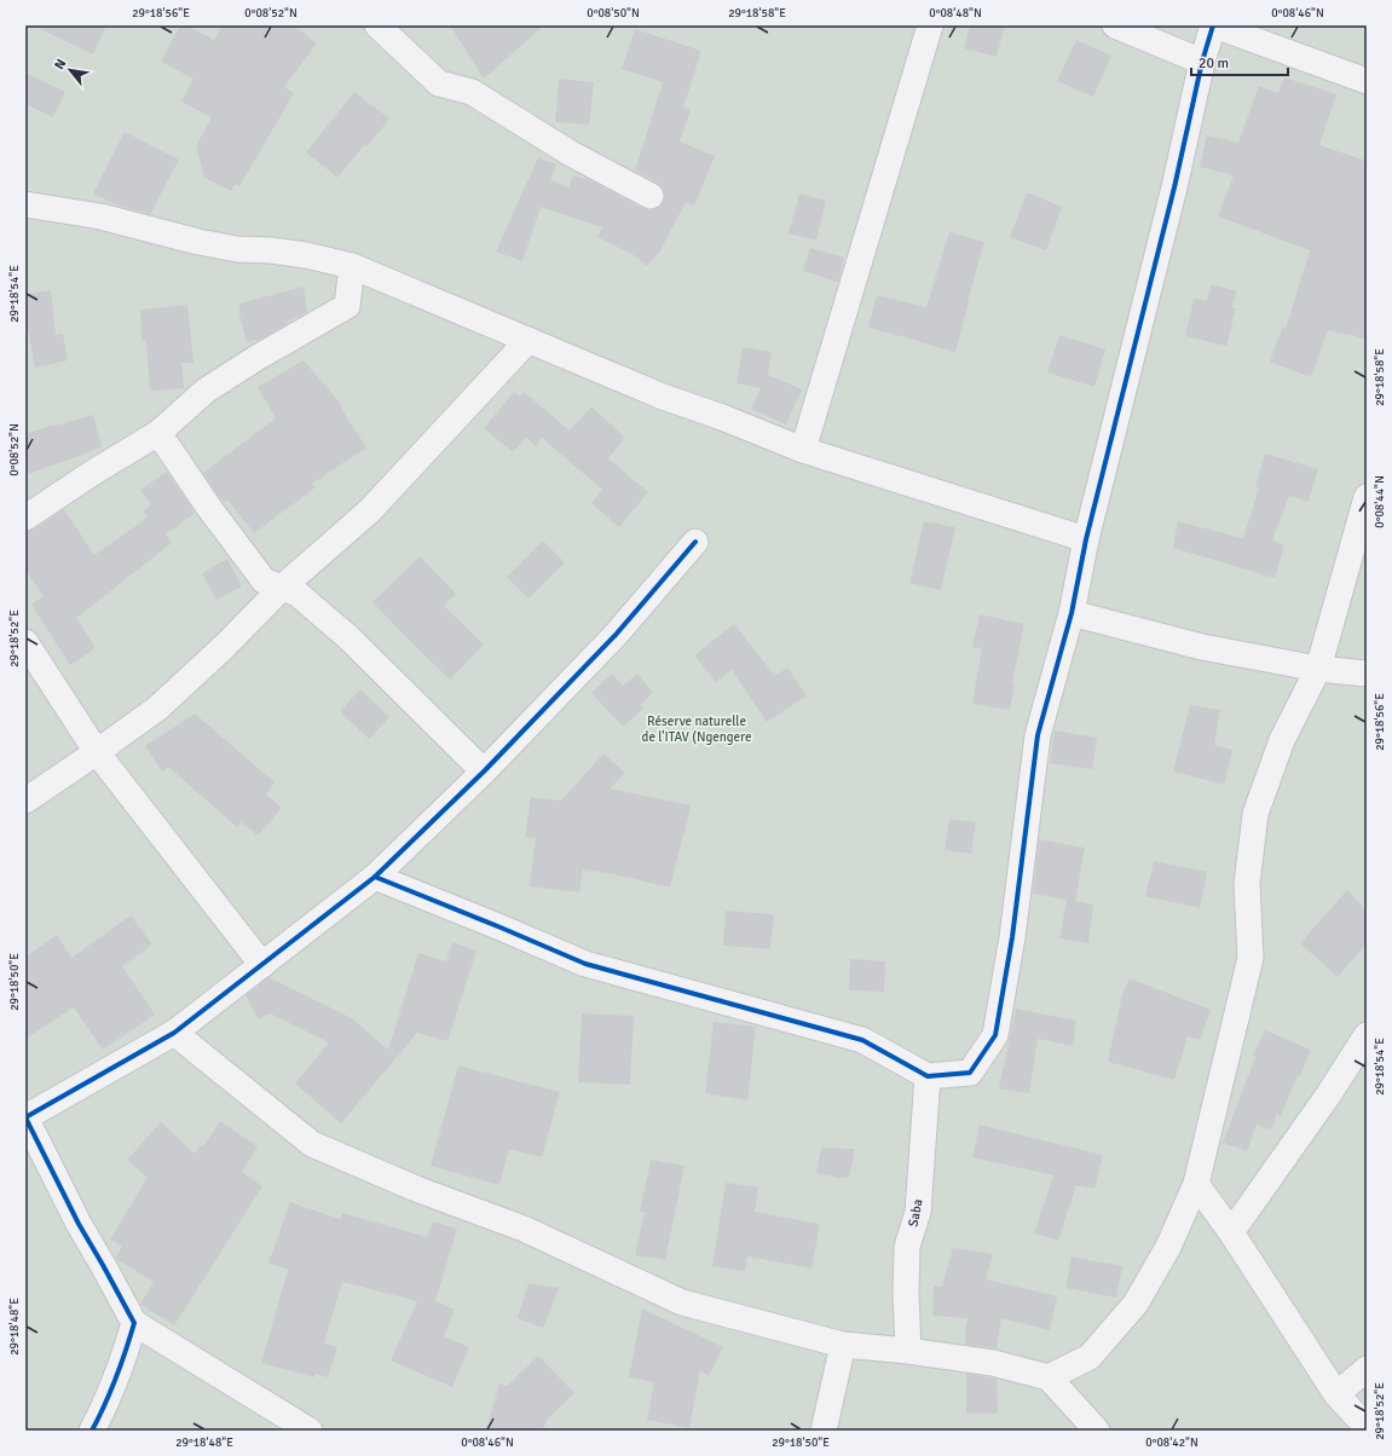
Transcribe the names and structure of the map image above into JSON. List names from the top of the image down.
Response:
{
  "streets": {
    "street": ["Saba"]
  },
  "parks": ["Réserve naturelle de l'ITAV (Ngengere"],
  "scale_bar": "20 m",
  "north": "top left",
  "coordinates": [
    "29°18'56\"E",
    "0°08'52\"N",
    "0°08'50\"N",
    "29°18'58\"E",
    "0°08'48\"N",
    "0°08'46\"N",
    "29°18'54\"E",
    "0°08'44\"N",
    "29°18'52\"E",
    "29°18'50\"E",
    "29°18'48\"E",
    "0°08'42\"N"
  ]
}
